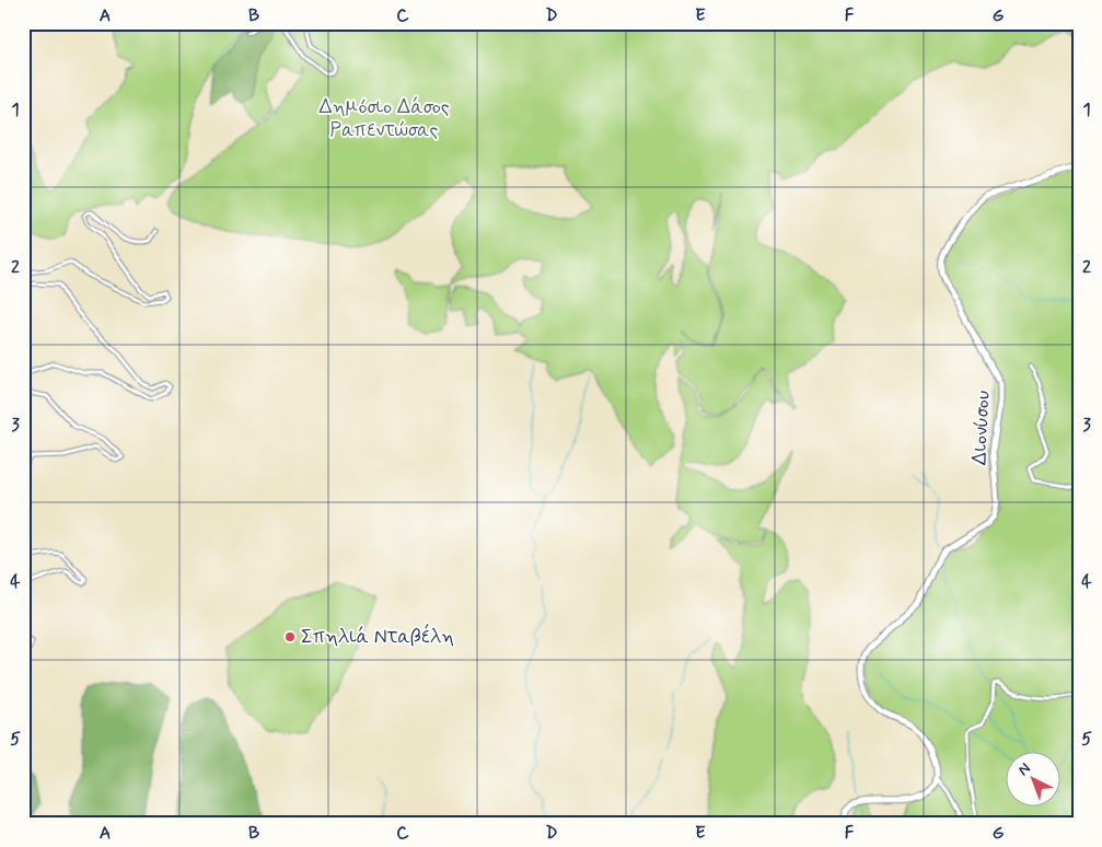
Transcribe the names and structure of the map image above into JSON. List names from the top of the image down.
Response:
{
  "streets": {
    "main road": ["Διονύσου"]
  },
  "parks": ["Δημόσιο Δάσος Ραπεντώσας"],
  "places": ["Σπηλιά Νταβέλη"],
  "north": "top left",
  "grid": {
    "columns": [
      "A",
      "B",
      "C",
      "D",
      "E",
      "F",
      "G"
    ],
    "rows": [
      "1",
      "2",
      "3",
      "4",
      "5"
    ]
  }
}
